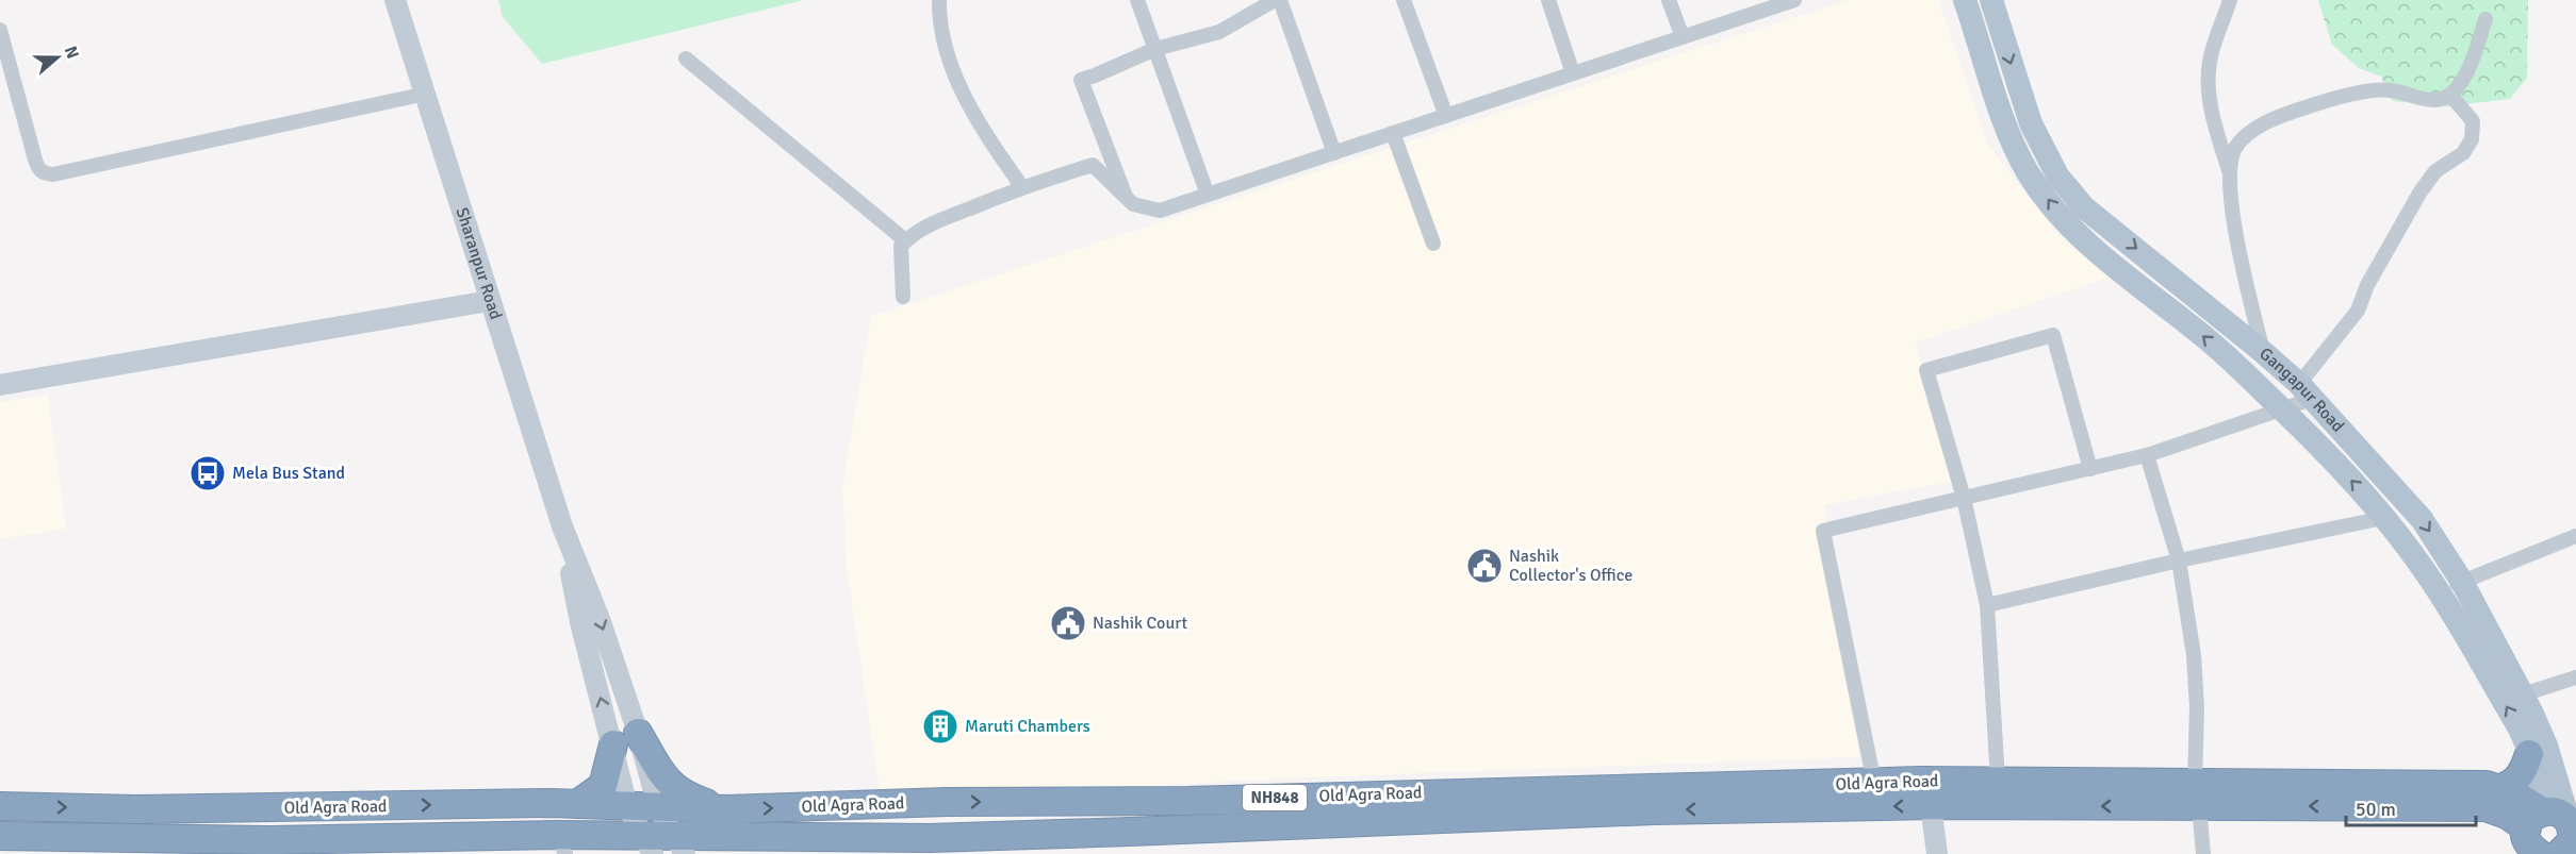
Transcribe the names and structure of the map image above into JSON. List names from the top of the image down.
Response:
{
  "streets": {
    "highway": ["Old Agra Road", "NH848"],
    "main road": ["Sharanpur Road", "Gangapur Road"]
  },
  "crossings": [
    ["Sharanpur Road", "Old Agra Road"],
    ["Gangapur Road", "Old Agra Road"],
    ["Gangapur Road", "NH848"],
    ["Old Agra Road", "NH848"]
  ],
  "places": {
    "bus stop": ["Mela Bus Stand"],
    "public building": ["Nashik Collector's Office", "Nashik Court"],
    "building": ["Maruti Chambers"]
  },
  "scale_bar": "50 m",
  "north": "right"
}
